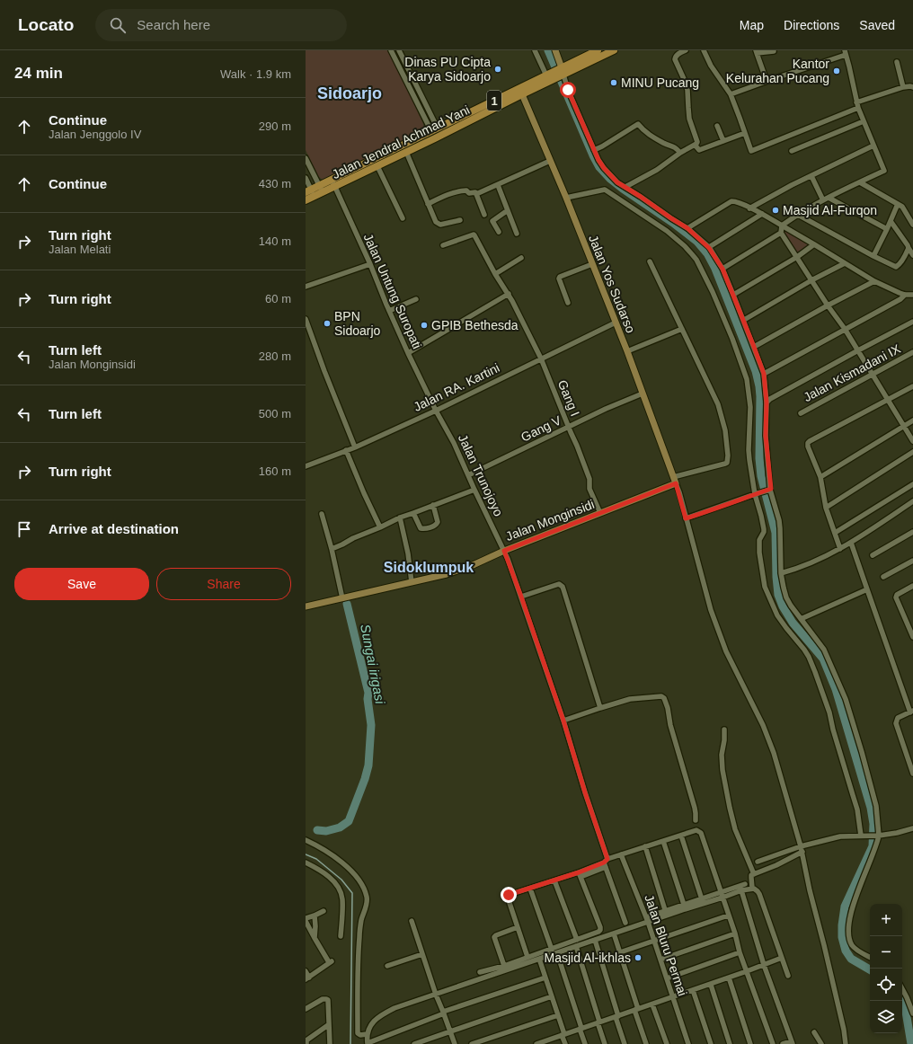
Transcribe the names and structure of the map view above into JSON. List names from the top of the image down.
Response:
{
  "streets": {
    "highway": ["1", "Jalan Jendral Achmad Yani"],
    "main road": ["Jalan Yos Sudarso", "Jalan Monginsidi"],
    "street": [
      "Jalan Untung Suropati",
      "Jalan Kismadani IX",
      "Jalan RA. Kartini",
      "Gang I",
      "Gang V",
      "Jalan Trunojoyo",
      "Jalan Bluru Permai"
    ]
  },
  "crossings": [
    ["1", "Jalan Jendral Achmad Yani"],
    ["Jalan Jendral Achmad Yani", "Jalan Yos Sudarso"],
    ["Jalan Jendral Achmad Yani", "Jalan Untung Suropati"],
    ["Jalan Yos Sudarso", "Jalan RA. Kartini"],
    ["Jalan Yos Sudarso", "Gang V"],
    ["Jalan Yos Sudarso", "Jalan Monginsidi"],
    ["Jalan Untung Suropati", "Jalan RA. Kartini"],
    ["Jalan Untung Suropati", "Jalan Trunojoyo"],
    ["Jalan RA. Kartini", "Gang I"],
    ["Jalan RA. Kartini", "Jalan Trunojoyo"],
    ["Gang I", "Gang V"],
    ["Gang I", "Jalan Monginsidi"],
    ["Gang V", "Jalan Trunojoyo"],
    ["Jalan Trunojoyo", "Jalan Monginsidi"]
  ],
  "districts": ["Sidoarjo", "Sidoklumpuk"],
  "water": ["Sungai irigasi"],
  "places": [
    "Dinas PU Cipta Karya Sidoarjo",
    "Kantor Kelurahan Pucang",
    "MINU Pucang",
    "Masjid Al-Furqon",
    "BPN Sidoarjo",
    "GPIB Bethesda",
    "Masjid Al-ikhlas"
  ],
  "page": {
    "header": "Locato",
    "search": "Search here",
    "nav": ["Map", "Directions", "Saved"],
    "heading": ["24 min", "Walk · 1.9 km"],
    "list": [
      ["Continue", "Jalan Jenggolo IV", "290 m"],
      ["Continue", "430 m"],
      ["Turn right", "Jalan Melati", "140 m"],
      ["Turn right", "60 m"],
      ["Turn left", "Jalan Monginsidi", "280 m"],
      ["Turn left", "500 m"],
      ["Turn right", "160 m"],
      "Arrive at destination"
    ],
    "buttons": ["Save", "Share"],
    "map_buttons": ["+", "−"]
  }
}
